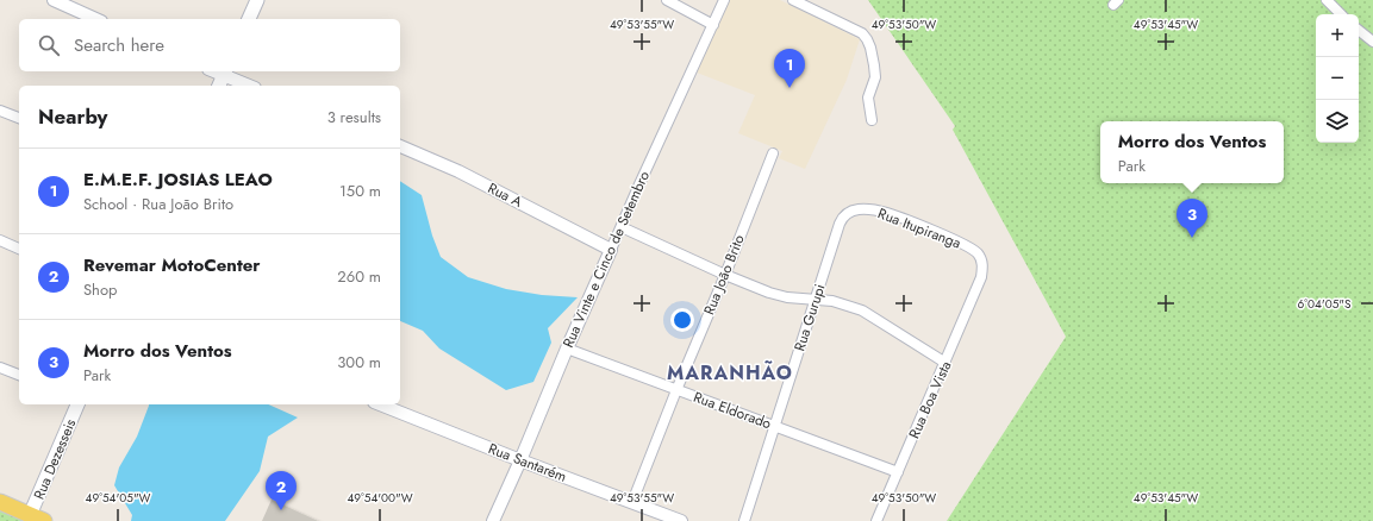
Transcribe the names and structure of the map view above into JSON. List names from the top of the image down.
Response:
{
  "streets": {
    "main road": ["Rua Dezesseis"],
    "street": [
      "Rua A",
      "Rua Itupiranga",
      "Rua Vinte e Cinco de Setembro",
      "Rua João Brito",
      "Rua Gurupi",
      "Rua Boa Vista",
      "Rua Eldorado",
      "Rua Santarém"
    ]
  },
  "crossings": [
    ["Rua A", "Rua Vinte e Cinco de Setembro"],
    ["Rua Itupiranga", "Rua Gurupi"],
    ["Rua Itupiranga", "Rua Boa Vista"],
    ["Rua Vinte e Cinco de Setembro", "Rua Eldorado"],
    ["Rua Vinte e Cinco de Setembro", "Rua Santarém"],
    ["Rua João Brito", "Rua Eldorado"],
    ["Rua João Brito", "Rua Santarém"],
    ["Rua Gurupi", "Rua Eldorado"],
    ["Rua Boa Vista", "Rua Eldorado"]
  ],
  "districts": ["MARANHÃO"],
  "page": {
    "map_buttons": ["+", "−"],
    "search": "Search here",
    "pins": ["1", "3", "2"],
    "heading": ["Nearby", "3 results"],
    "popup": ["Morro dos Ventos", "Park"],
    "list": [
      {
        "mark": "1",
        "name": "E.M.E.F. JOSIAS LEAO",
        "note": "School · Rua João Brito",
        "value": "150 m"
      },
      {
        "mark": "2",
        "name": "Revemar MotoCenter",
        "note": "Shop",
        "value": "260 m"
      },
      {
        "mark": "3",
        "name": "Morro dos Ventos",
        "note": "Park",
        "value": "300 m"
      }
    ]
  },
  "coordinates": [
    "49°53'55\"W",
    "49°53'50\"W",
    "49°53'45\"W",
    "6°04'05\"S",
    "49°54'05\"W",
    "49°54'00\"W"
  ]
}
